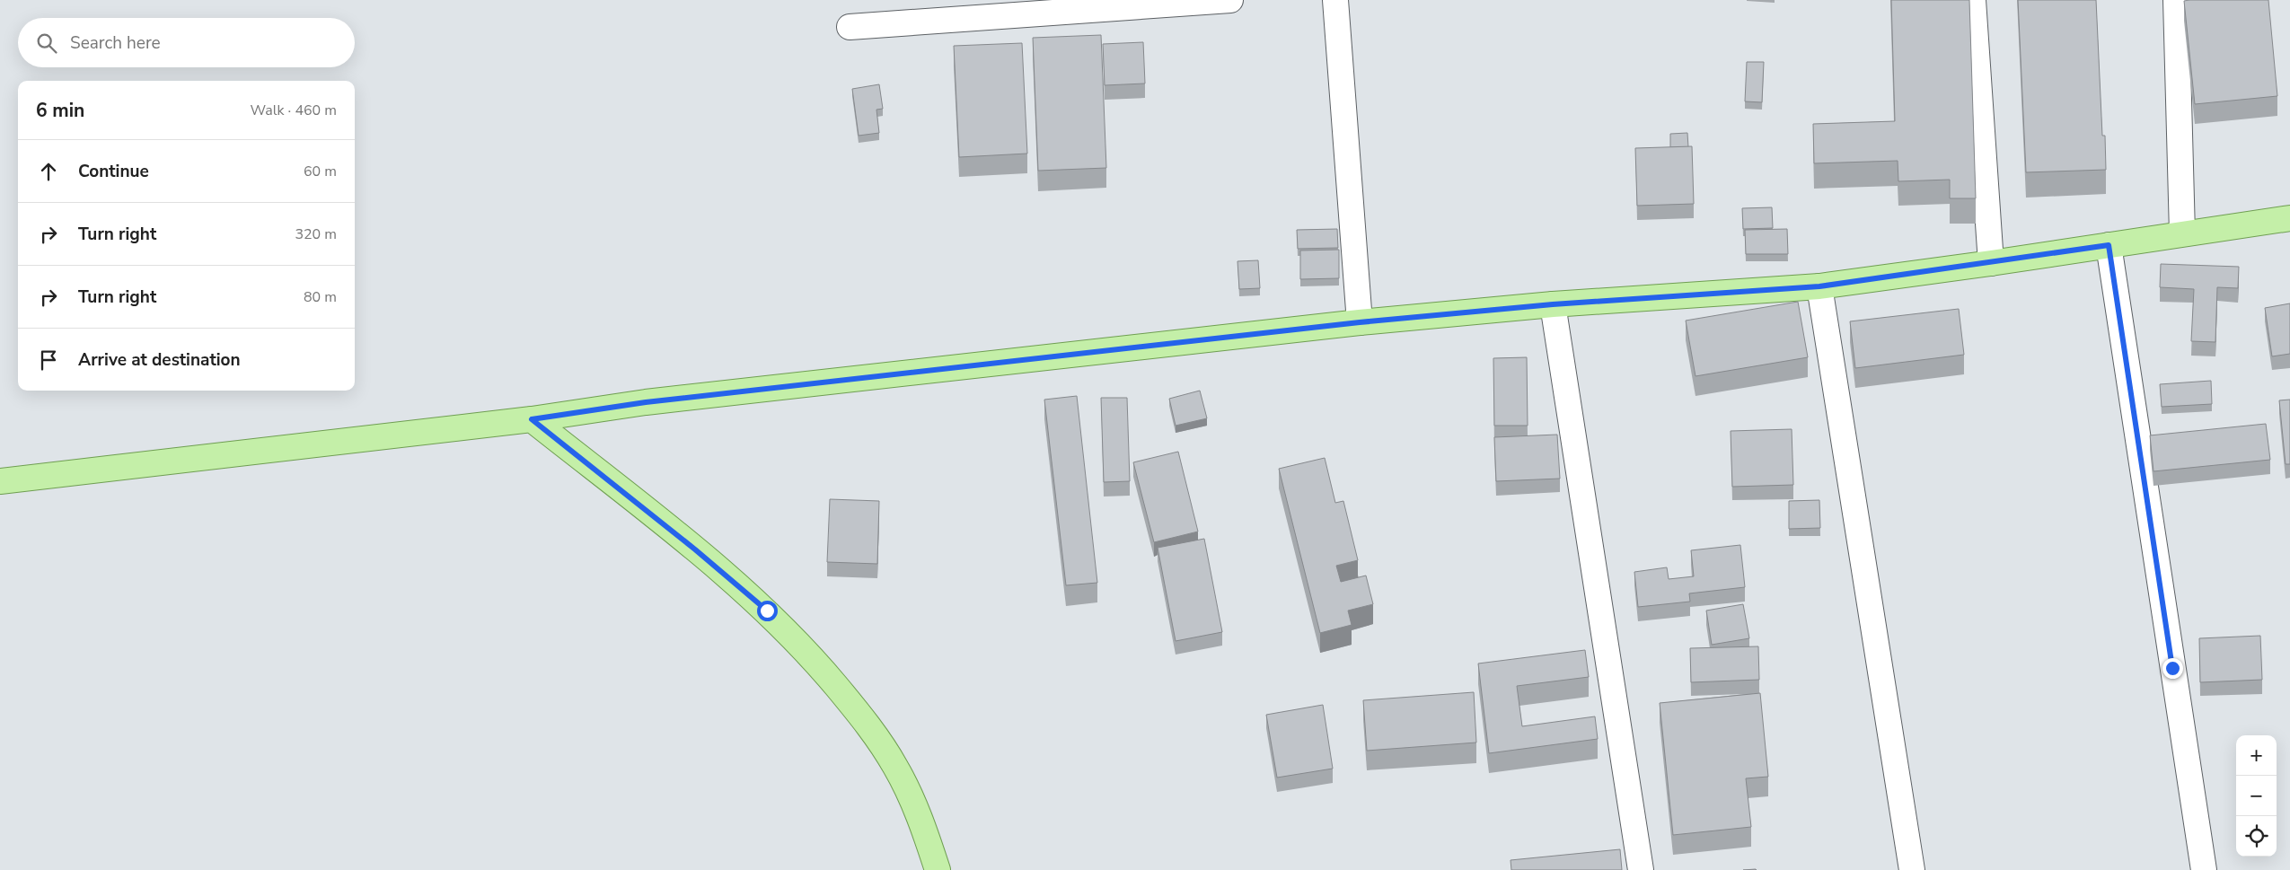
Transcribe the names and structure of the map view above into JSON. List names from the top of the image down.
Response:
{
  "page": {
    "search": "Search here",
    "heading": ["6 min", "Walk · 460 m"],
    "list": [
      ["Continue", "60 m"],
      ["Turn right", "320 m"],
      ["Turn right", "80 m"],
      "Arrive at destination"
    ],
    "map_buttons": ["+", "−"]
  }
}
